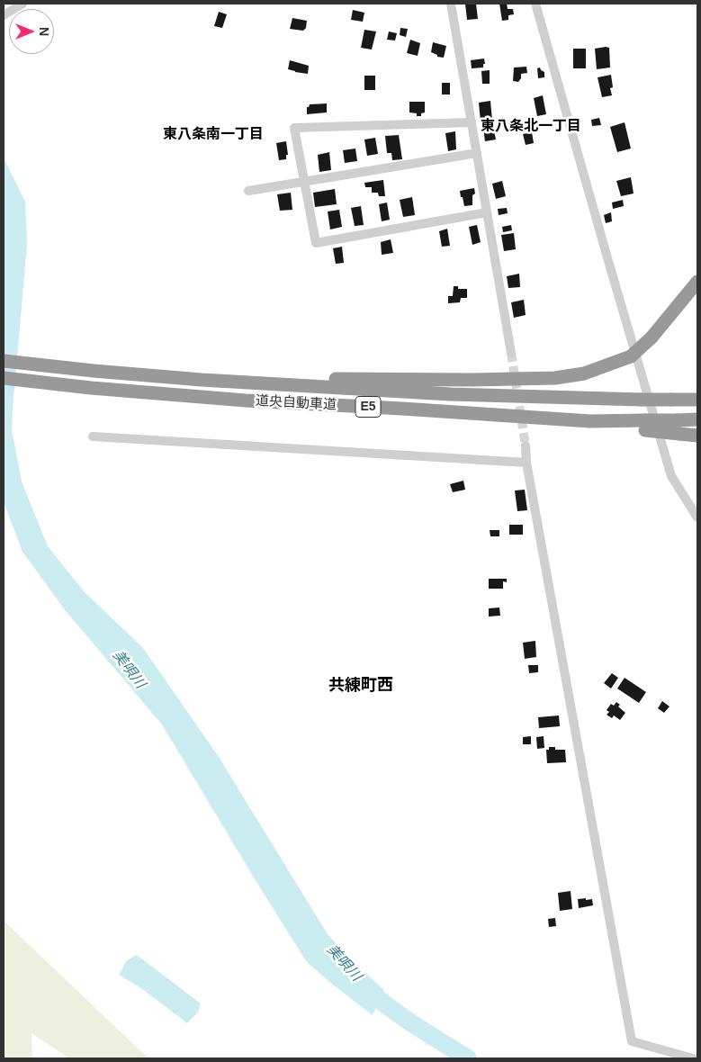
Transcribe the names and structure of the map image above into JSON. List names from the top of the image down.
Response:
{
  "streets": {
    "highway": ["道央自動車道", "E5"]
  },
  "districts": ["東八条北一丁目", "東八条南一丁目", "共練町西"],
  "water": ["美唄川"],
  "north": "right"
}
